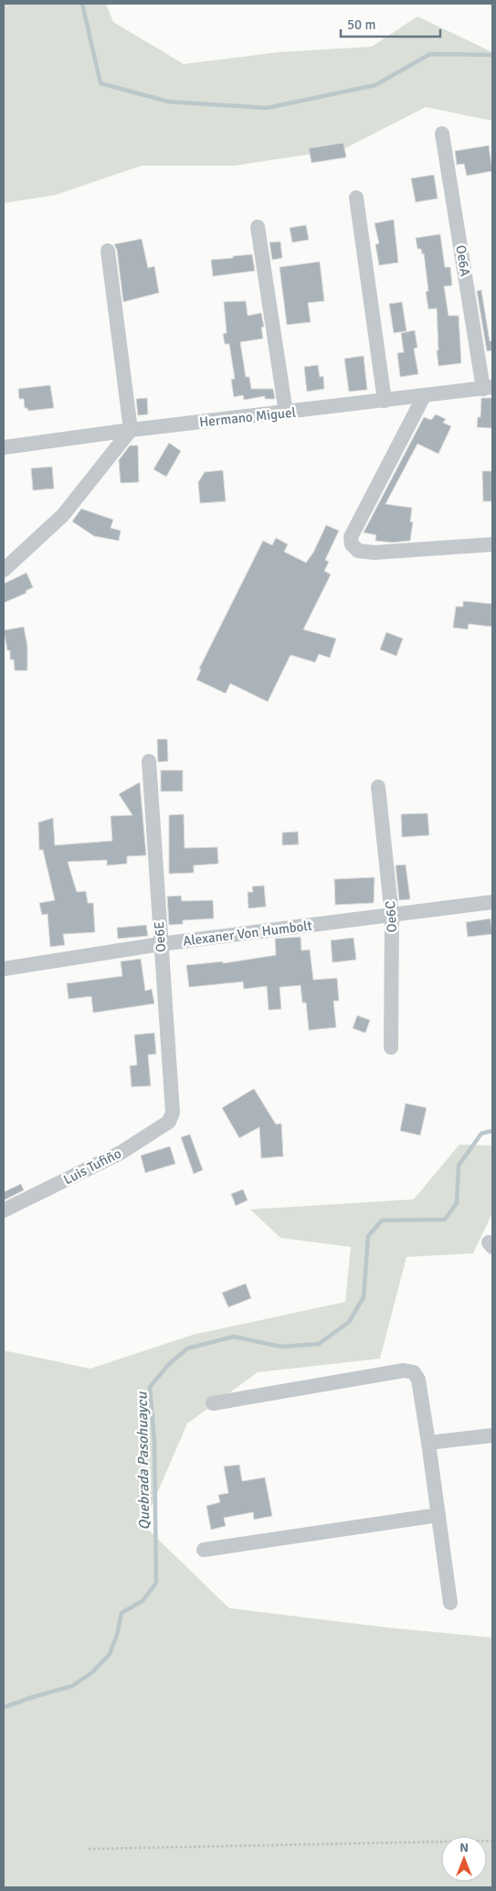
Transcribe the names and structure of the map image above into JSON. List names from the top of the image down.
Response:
{
  "streets": {
    "street": [
      "Oe6A",
      "Hermano Miguel",
      "Oe6C",
      "Alexaner Von Humbolt",
      "Oe6E",
      "Luis Tufiño"
    ]
  },
  "crossings": [
    ["Oe6A", "Hermano Miguel"],
    ["Oe6C", "Alexaner Von Humbolt"],
    ["Alexaner Von Humbolt", "Oe6E"],
    ["Oe6E", "Luis Tufiño"]
  ],
  "water": ["Quebrada Pasohuaycu"],
  "scale_bar": "50 m",
  "north": "top"
}
